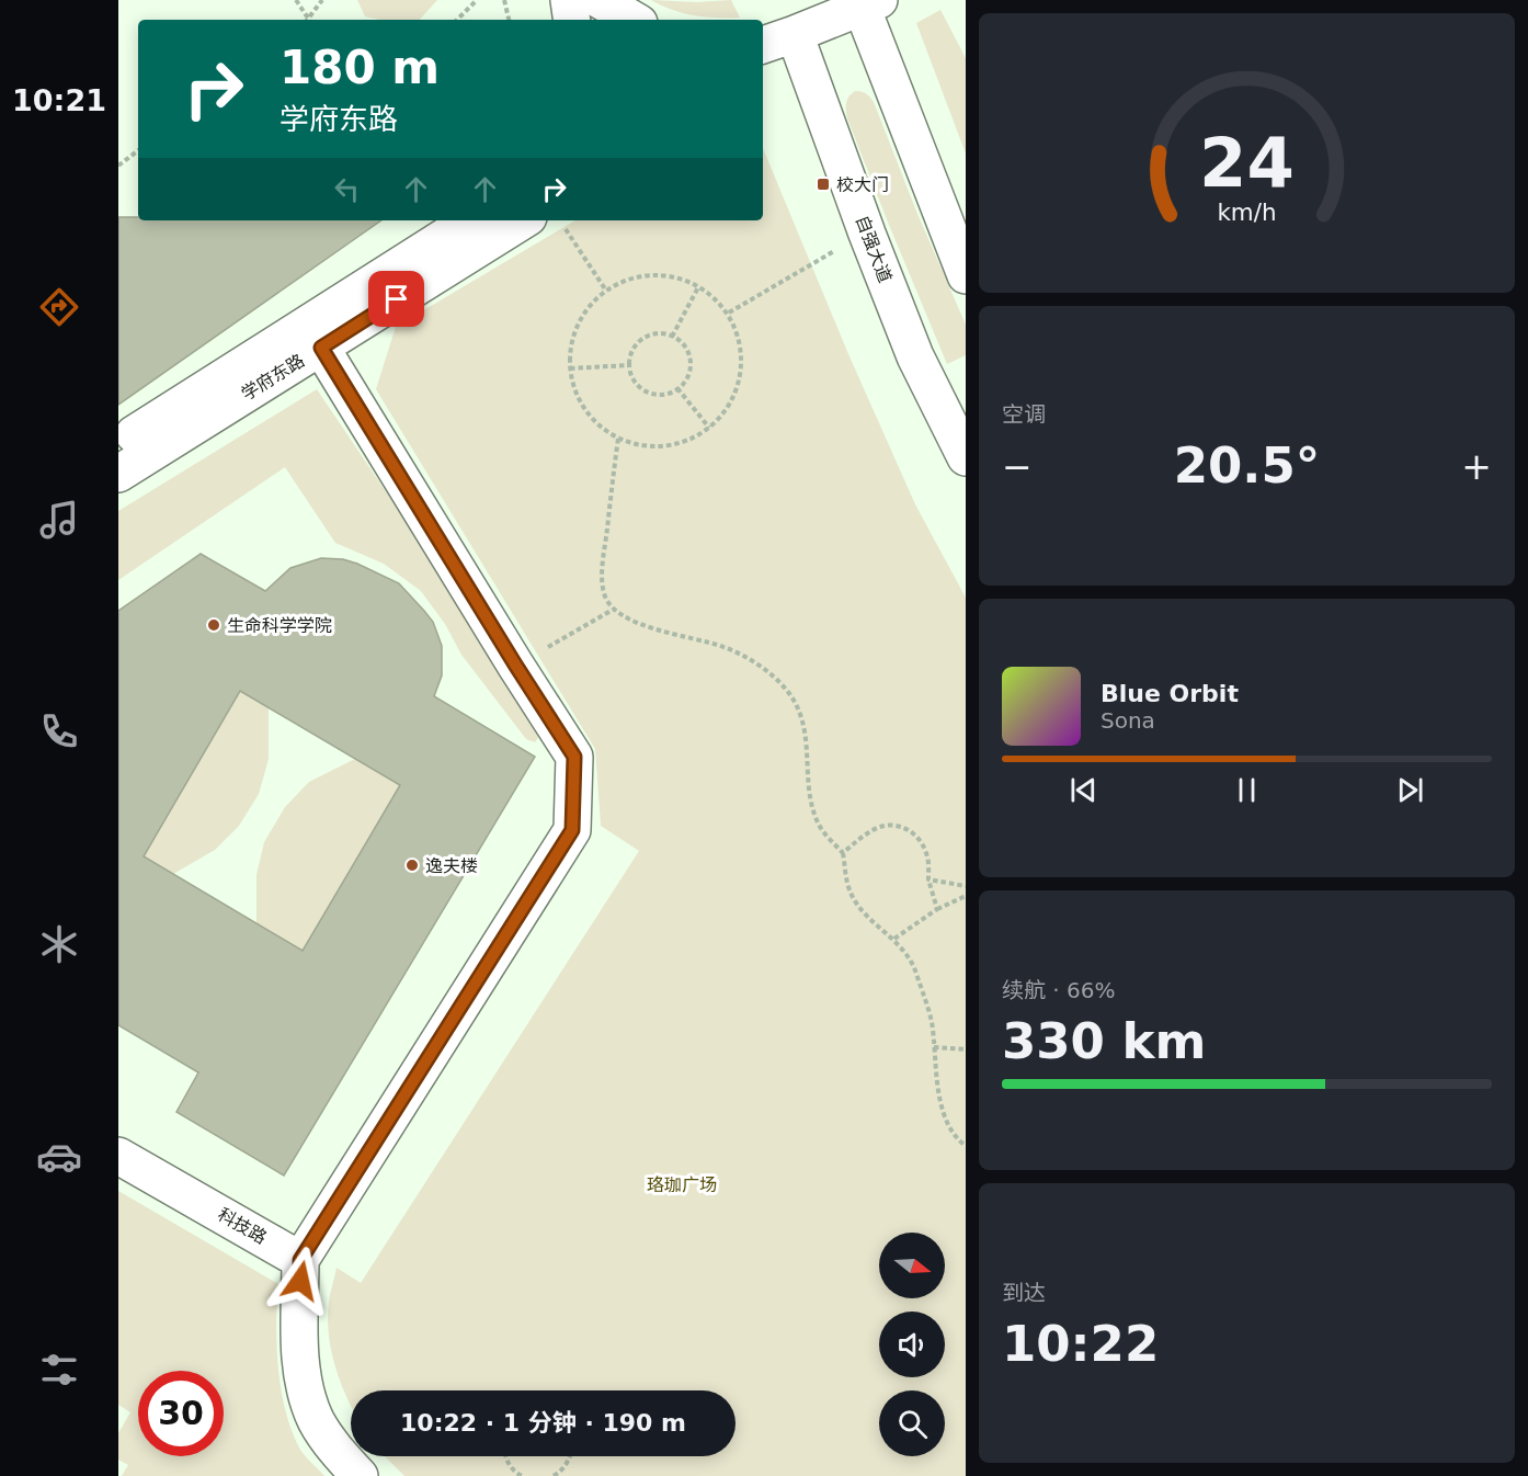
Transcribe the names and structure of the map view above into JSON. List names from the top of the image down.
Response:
{
  "streets": {
    "street": ["自强大道", "学府东路", "科技路"]
  },
  "parks": ["珞珈广场"],
  "places": {
    "transit": ["校大门"],
    "other": ["生命科学学院", "逸夫楼"]
  },
  "north": "right",
  "page": {
    "tabs": "10:21",
    "turn": ["180 m", "学府东路"],
    "tile": [
      "空调",
      ["续航 · 66%", "330 km"],
      ["到达", "10:22"]
    ],
    "heat": ["−", "20.5°", "+"],
    "song": ["Blue Orbit", "Sona"],
    "limit": "30",
    "trip": "10:22 · 1 分钟 · 190 m",
    "gauge": ["24", "km/h"]
  }
}
